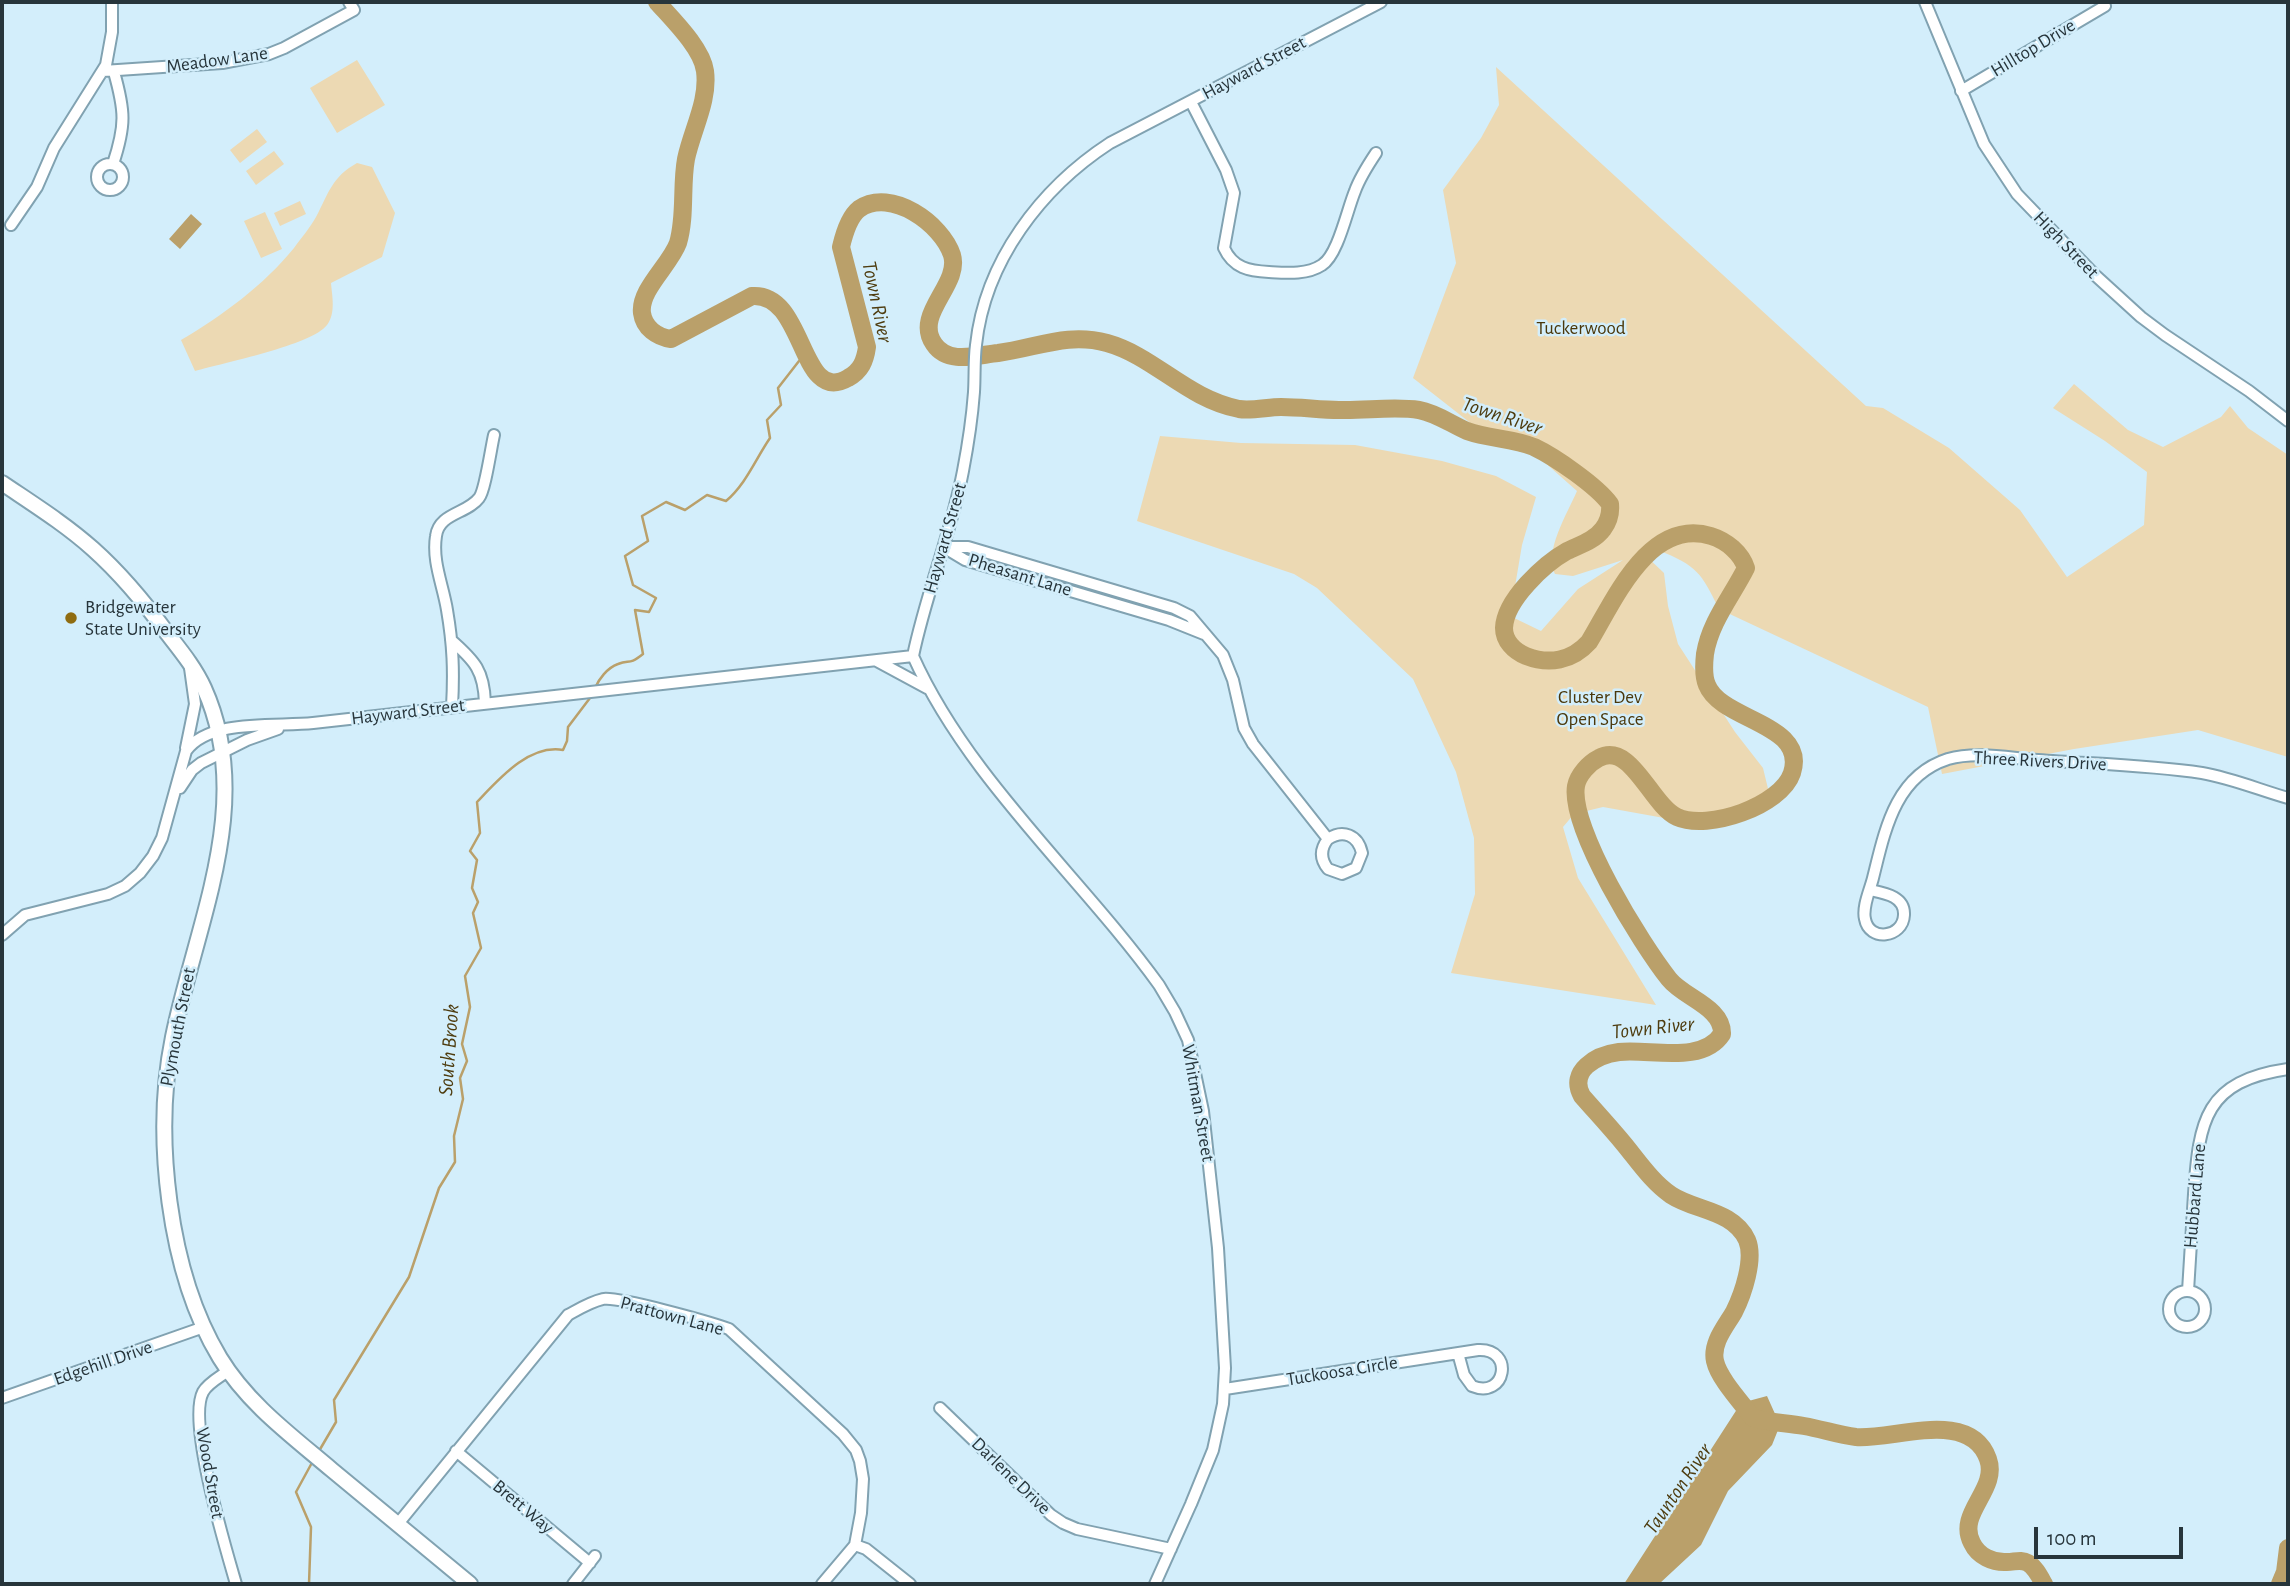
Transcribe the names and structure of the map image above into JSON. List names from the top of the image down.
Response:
{
  "streets": {
    "main road": ["Plymouth Street"],
    "street": [
      "Hilltop Drive",
      "Meadow Lane",
      "Hayward Street",
      "High Street",
      "Pheasant Lane",
      "Three Rivers Drive",
      "Whitman Street",
      "Hubbard Lane",
      "Prattown Lane",
      "Edgehill Drive",
      "Tuckoosa Circle",
      "Wood Street",
      "Darlene Drive",
      "Brett Way"
    ]
  },
  "crossings": [
    ["Hilltop Drive", "High Street"],
    ["Hayward Street", "Pheasant Lane"],
    ["Hayward Street", "Plymouth Street"],
    ["Hayward Street", "Whitman Street"],
    ["Plymouth Street", "Prattown Lane"],
    ["Plymouth Street", "Edgehill Drive"],
    ["Plymouth Street", "Wood Street"],
    ["Whitman Street", "Tuckoosa Circle"],
    ["Whitman Street", "Darlene Drive"],
    ["Prattown Lane", "Brett Way"]
  ],
  "water": ["Town River", "South Brook", "Taunton River"],
  "parks": ["Tuckerwood", "Cluster Dev Open Space"],
  "places": ["Bridgewater State University"],
  "scale_bar": "100 m"
}
